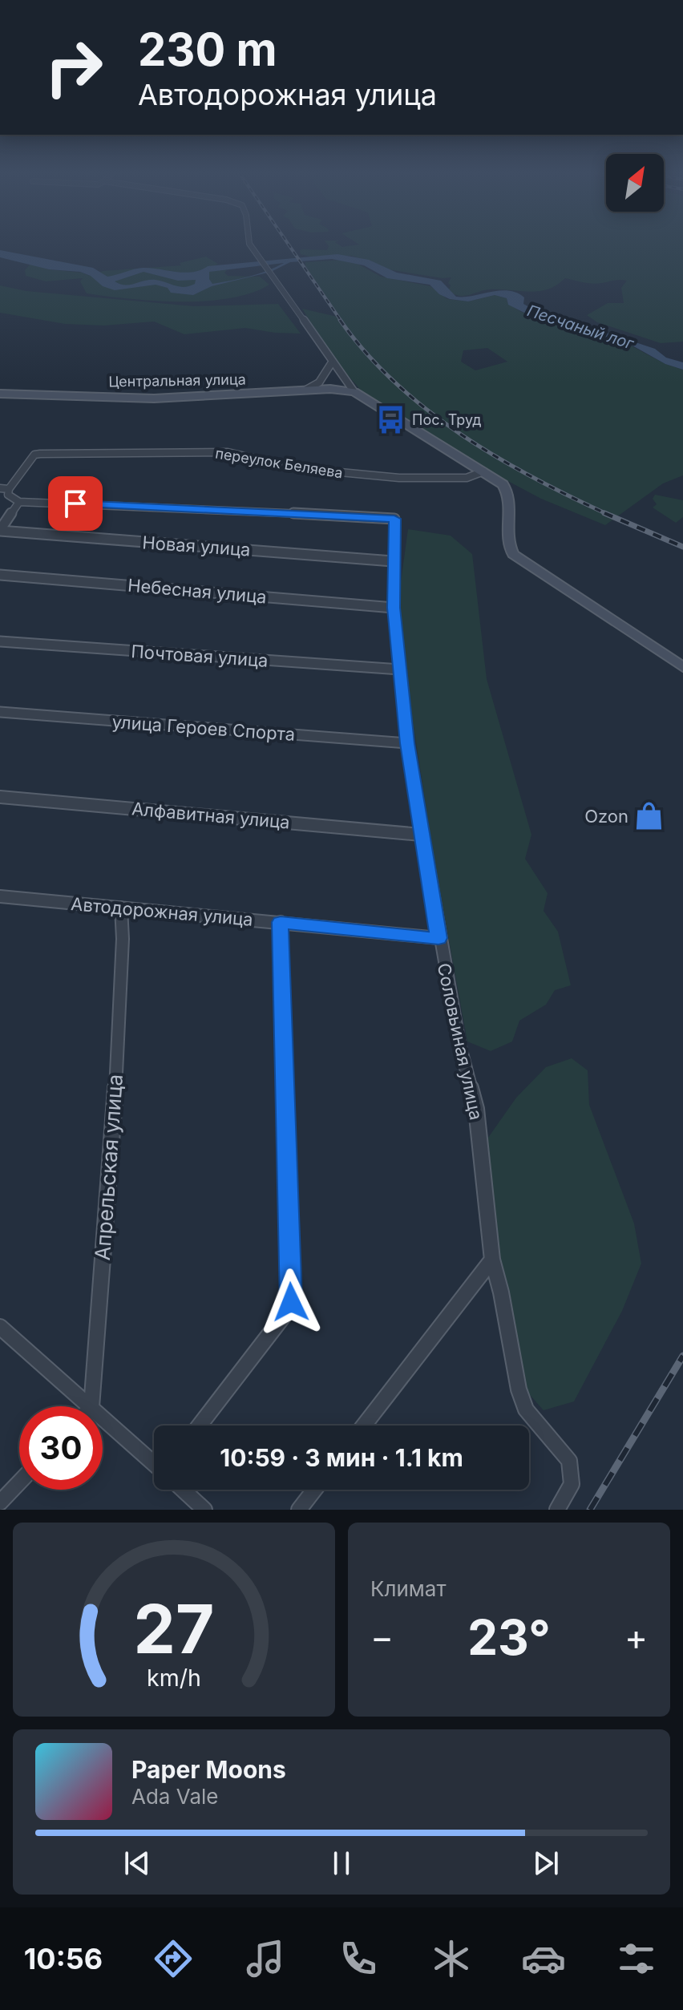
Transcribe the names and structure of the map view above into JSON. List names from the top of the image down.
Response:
{
  "streets": {
    "street": [
      "Центральная улица",
      "переулок Беляева",
      "Новая улица",
      "Небесная улица",
      "Почтовая улица",
      "улица Героев Спорта",
      "Алфавитная улица",
      "Автодорожная улица",
      "Соловьиная улица",
      "Апрельская улица"
    ]
  },
  "crossings": [
    ["Новая улица", "Соловьиная улица"],
    ["Небесная улица", "Соловьиная улица"],
    ["Почтовая улица", "Соловьиная улица"],
    ["улица Героев Спорта", "Соловьиная улица"],
    ["Алфавитная улица", "Соловьиная улица"],
    ["Автодорожная улица", "Соловьиная улица"],
    ["Автодорожная улица", "Апрельская улица"]
  ],
  "water": ["Песчаный лог"],
  "places": {
    "bus stop": ["Пос. Труд"],
    "shop": ["Ozon"]
  },
  "north": "top right",
  "page": {
    "turn": ["230 m", "Автодорожная улица"],
    "limit": "30",
    "trip": "10:59 · 3 мин · 1.1 km",
    "tile": "Климат",
    "heat": ["−", "23°", "+"],
    "song": ["Paper Moons", "Ada Vale"],
    "tabs": "10:56",
    "gauge": ["27", "km/h"]
  }
}
